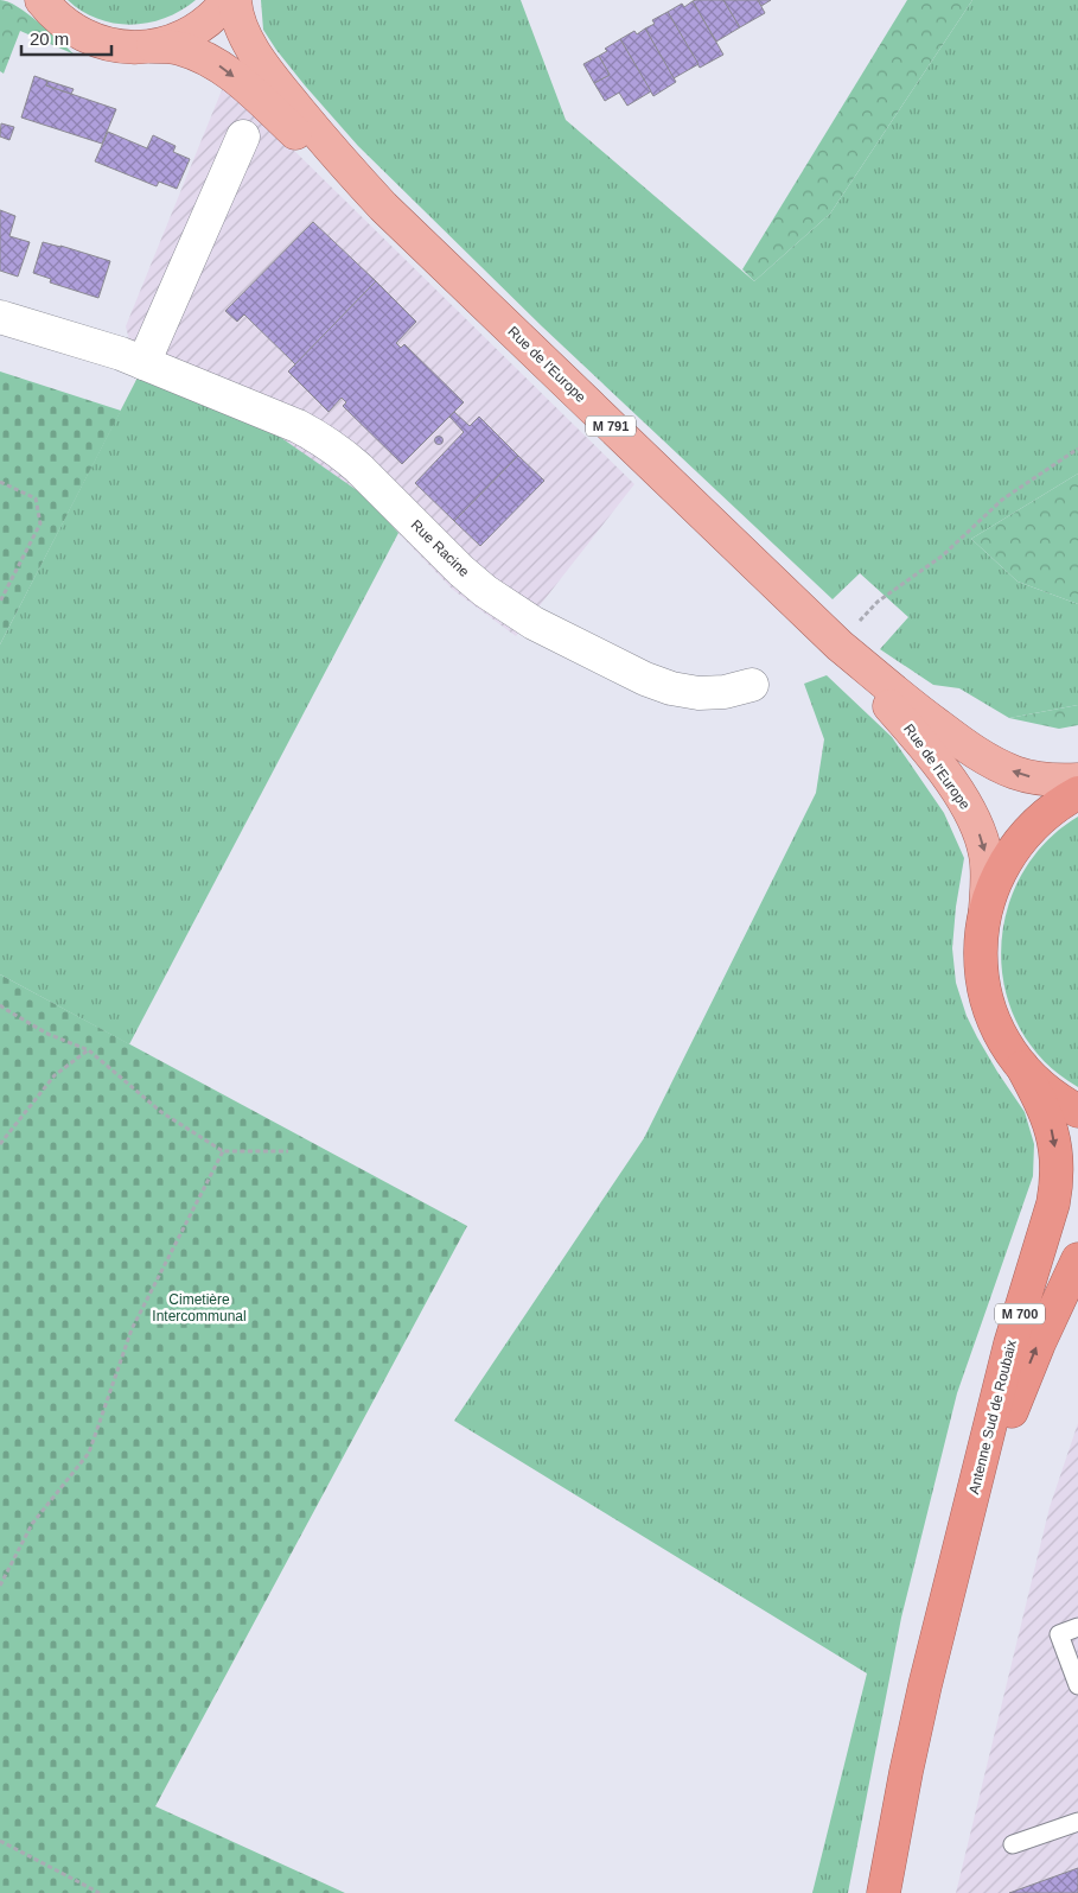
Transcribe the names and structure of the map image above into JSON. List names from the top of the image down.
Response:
{
  "streets": {
    "highway": ["M 700", "Antenne Sud de Roubaix"],
    "main road": ["Rue de l'Europe", "M 791"],
    "street": ["Rue Racine"]
  },
  "parks": ["Cimetière Intercommunal"],
  "scale_bar": "20 m"
}
